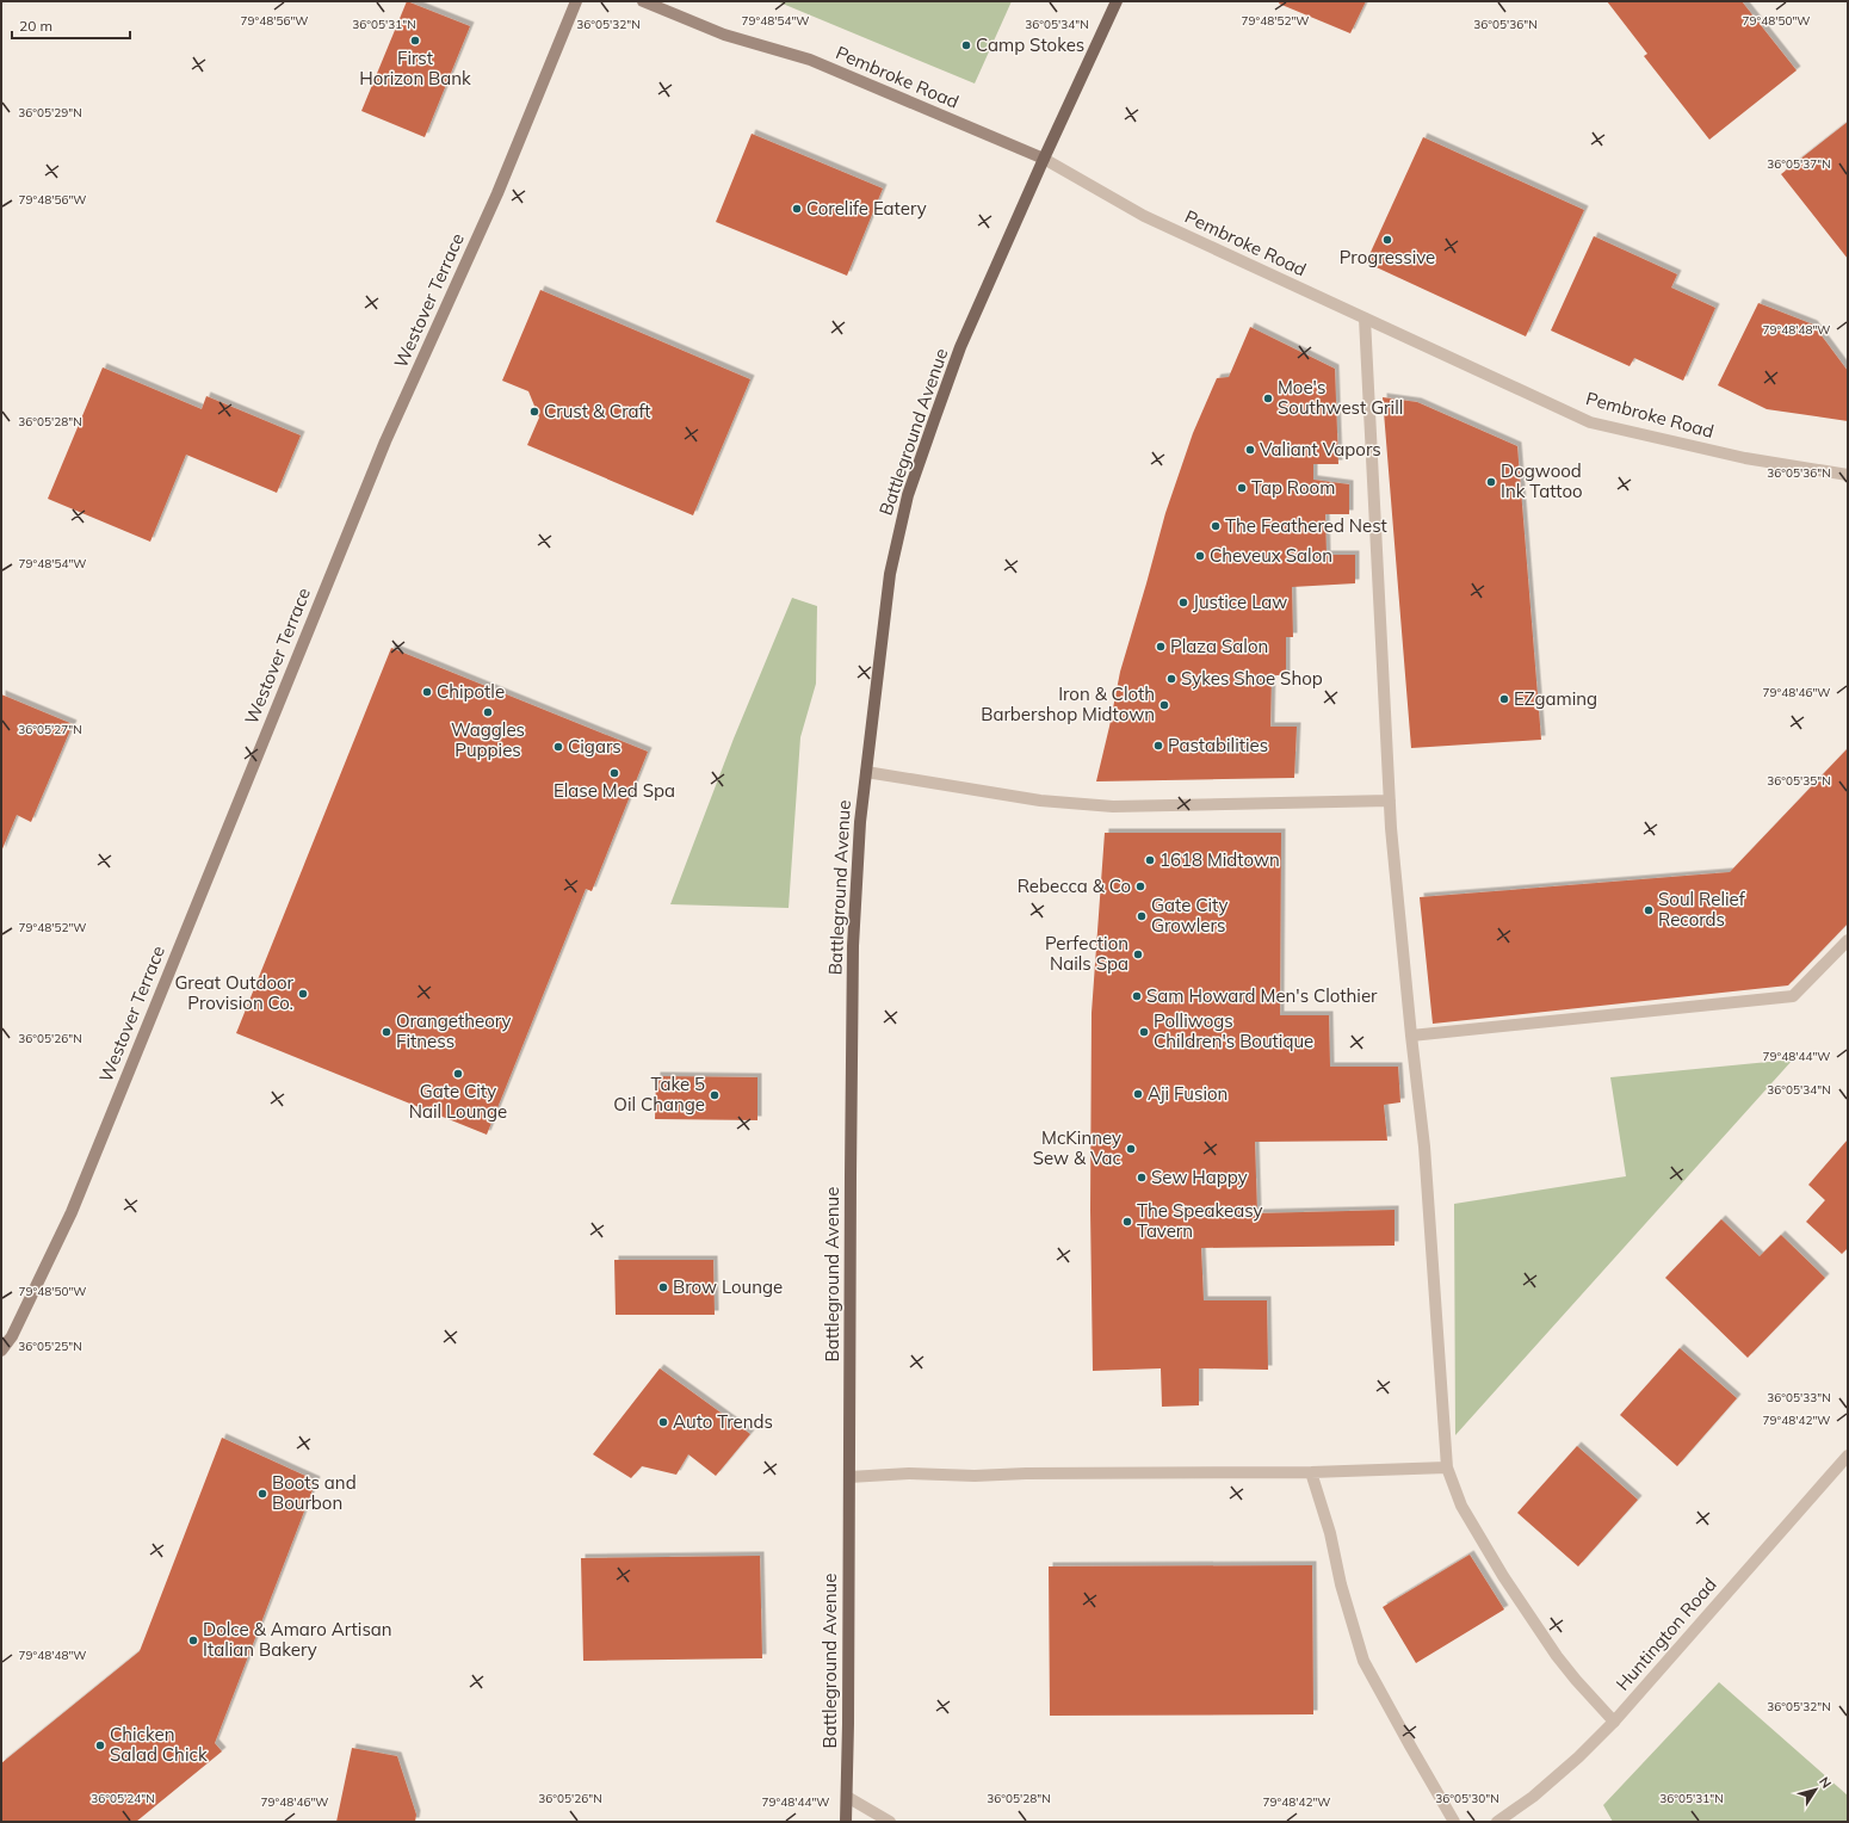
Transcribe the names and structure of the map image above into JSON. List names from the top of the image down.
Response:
{
  "streets": {
    "main road": ["Pembroke Road", "Westover Terrace", "Battleground Avenue"],
    "street": ["Huntington Road"]
  },
  "crossings": [
    ["Pembroke Road", "Battleground Avenue"]
  ],
  "places": [
    "First Horizon Bank",
    "Camp Stokes",
    "Corelife Eatery",
    "Progressive",
    "Moe's Southwest Grill",
    "Crust & Craft",
    "Valiant Vapors",
    "Dogwood Ink Tattoo",
    "Tap Room",
    "The Feathered Nest",
    "Cheveux Salon",
    "Justice Law",
    "Plaza Salon",
    "Sykes Shoe Shop",
    "Chipotle",
    "EZgaming",
    "Iron & Cloth Barbershop Midtown",
    "Waggles Puppies",
    "Pastabilities",
    "Cigars",
    "Elase Med Spa",
    "1618 Midtown",
    "Rebecca & Co",
    "Soul Relief Records",
    "Gate City Growlers",
    "Perfection Nails Spa",
    "Great Outdoor Provision Co.",
    "Sam Howard Men's Clothier",
    "Orangetheory Fitness",
    "Polliwogs Children's Boutique",
    "Gate City Nail Lounge",
    "Aji Fusion",
    "Take 5 Oil Change",
    "McKinney Sew & Vac",
    "Sew Happy",
    "The Speakeasy Tavern",
    "Brow Lounge",
    "Auto Trends",
    "Boots and Bourbon",
    "Dolce & Amaro Artisan Italian Bakery",
    "Chicken Salad Chick"
  ],
  "scale_bar": "20 m",
  "north": "top right",
  "coordinates": [
    "79°48'50\"W",
    "79°48'56\"W",
    "79°48'54\"W",
    "79°48'52\"W",
    "36°05'31\"N",
    "36°05'32\"N",
    "36°05'34\"N",
    "36°05'36\"N",
    "36°05'29\"N",
    "36°05'37\"N",
    "79°48'48\"W",
    "36°05'28\"N",
    "79°48'46\"W",
    "36°05'27\"N",
    "36°05'35\"N",
    "36°05'26\"N",
    "79°48'44\"W",
    "36°05'25\"N",
    "36°05'33\"N",
    "79°48'42\"W",
    "36°05'24\"N",
    "36°05'30\"N"
  ]
}
